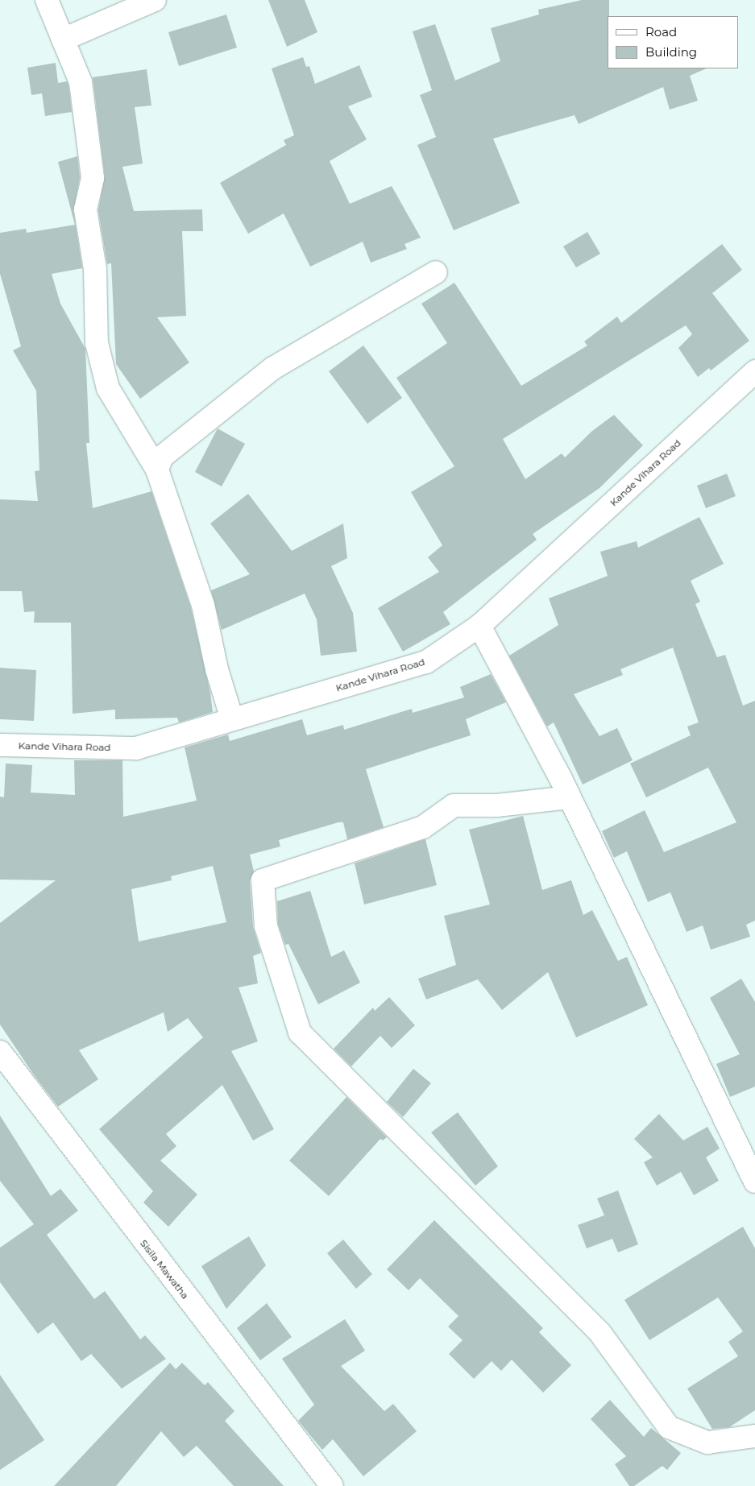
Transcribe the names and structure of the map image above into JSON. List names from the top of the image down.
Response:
{
  "streets": {
    "street": ["Kande Vihara Road", "Sisila Mawatha"]
  },
  "legend": ["Road", "Building"]
}
